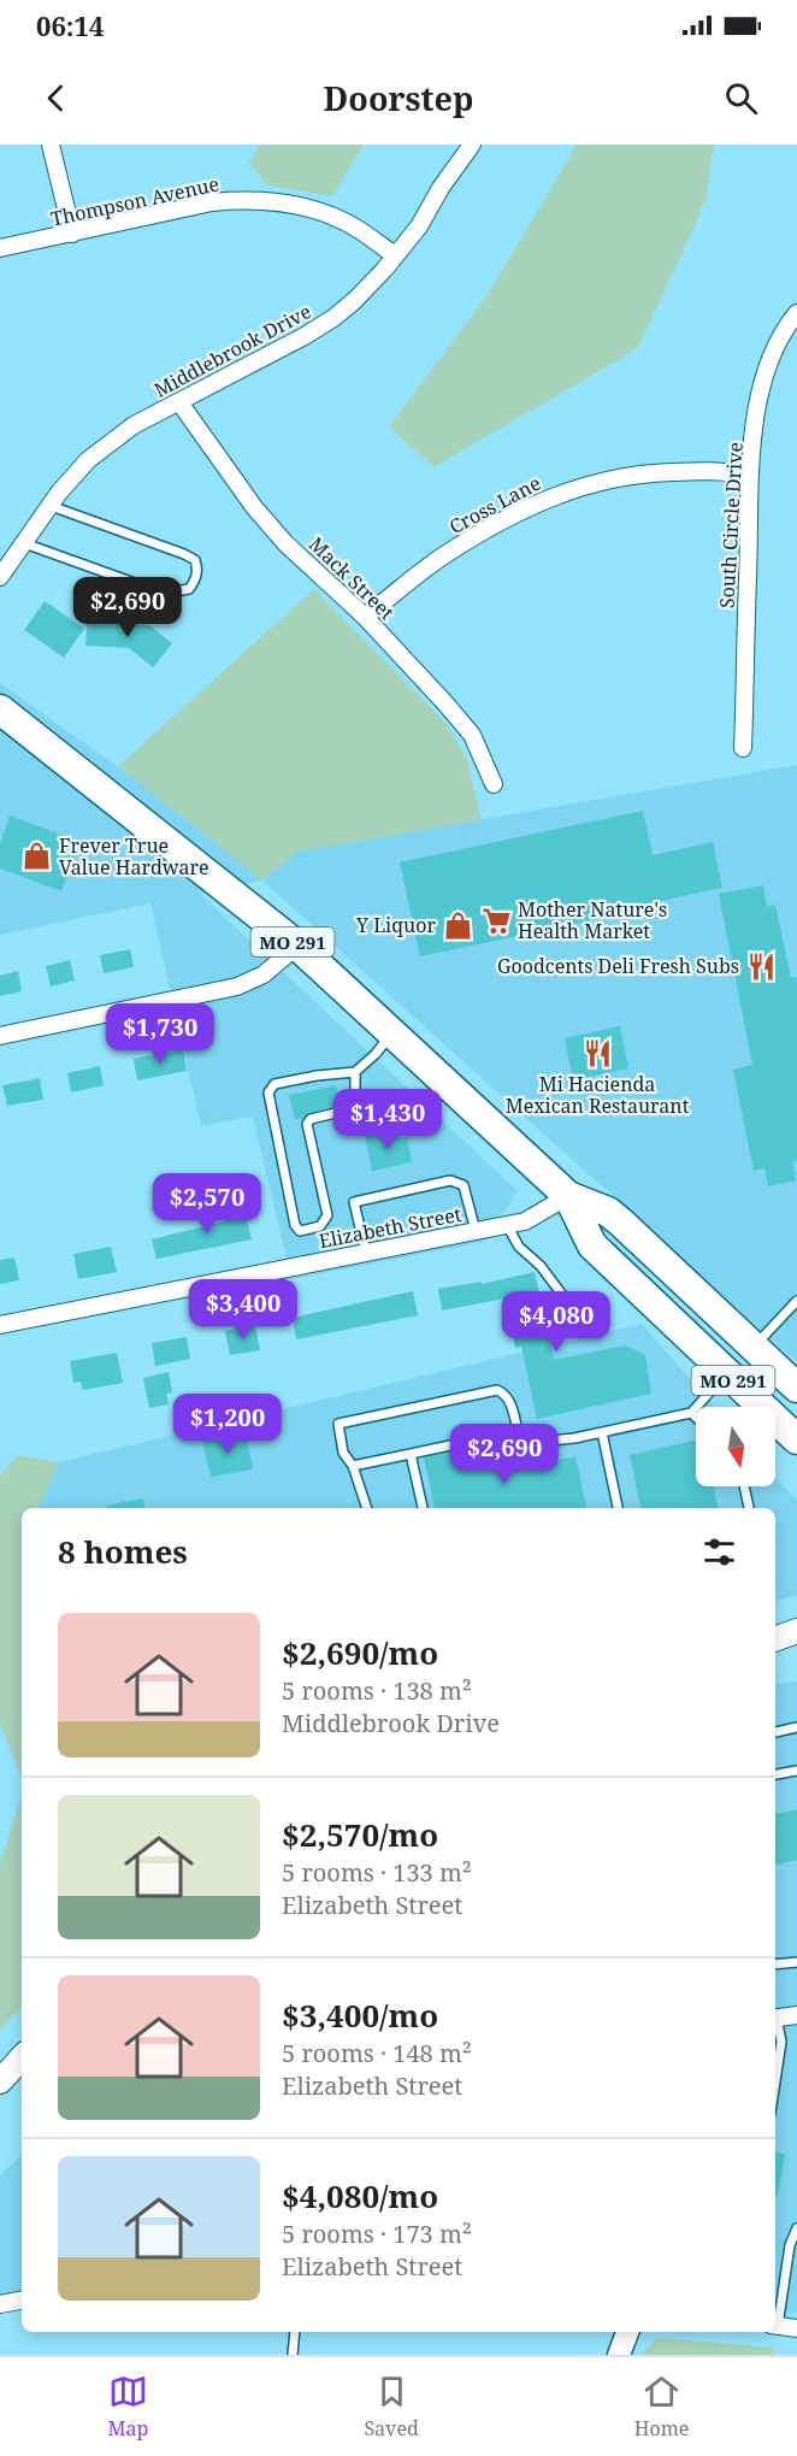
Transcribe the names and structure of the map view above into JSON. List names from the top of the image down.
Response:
{
  "streets": {
    "highway": ["MO 291"],
    "street": [
      "Thompson Avenue",
      "Middlebrook Drive",
      "Cross Lane",
      "South Circle Drive",
      "Mack Street",
      "Elizabeth Street"
    ]
  },
  "crossings": [
    ["Thompson Avenue", "Middlebrook Drive"],
    ["Middlebrook Drive", "Mack Street"],
    ["Cross Lane", "South Circle Drive"],
    ["Cross Lane", "Mack Street"],
    ["MO 291", "Elizabeth Street"]
  ],
  "places": {
    "shop": ["Frever True Value Hardware", "Y Liquor"],
    "supermarket": ["Mother Nature's Health Market"],
    "restaurant": ["Goodcents Deli Fresh Subs", "Mi Hacienda Mexican Restaurant"]
  },
  "north": "bottom",
  "page": {
    "status": "06:14",
    "header": "Doorstep",
    "price": [
      "$2,690",
      "$1,730",
      "$1,430",
      "$2,570",
      "$3,400",
      "$4,080",
      "$1,200",
      "$2,690"
    ],
    "heading": "8 homes",
    "list": [
      {
        "name": "$2,690/mo",
        "note": "5 rooms · 138 m² · Middlebrook Drive"
      },
      {
        "name": "$2,570/mo",
        "note": "5 rooms · 133 m² · Elizabeth Street"
      },
      {
        "name": "$3,400/mo",
        "note": "5 rooms · 148 m² · Elizabeth Street"
      },
      {
        "name": "$4,080/mo",
        "note": "5 rooms · 173 m² · Elizabeth Street"
      }
    ],
    "tabs": ["Map", "Saved", "Home"]
  }
}
